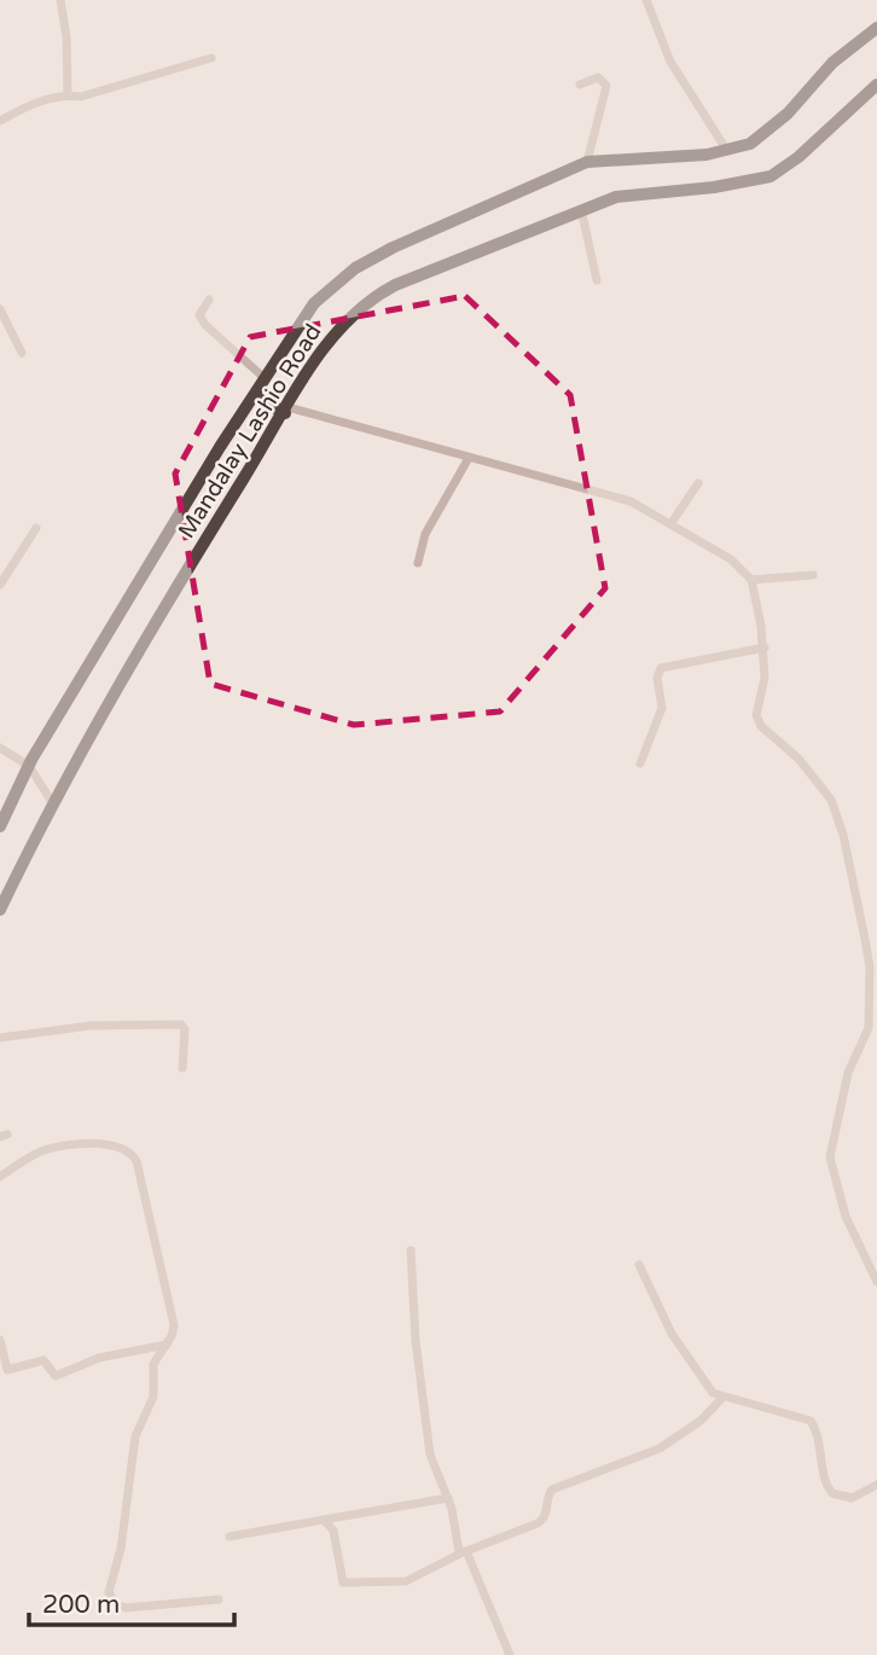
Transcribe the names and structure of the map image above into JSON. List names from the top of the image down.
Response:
{
  "streets": {
    "highway": ["Mandalay Lashio Road"]
  },
  "scale_bar": "200 m"
}
